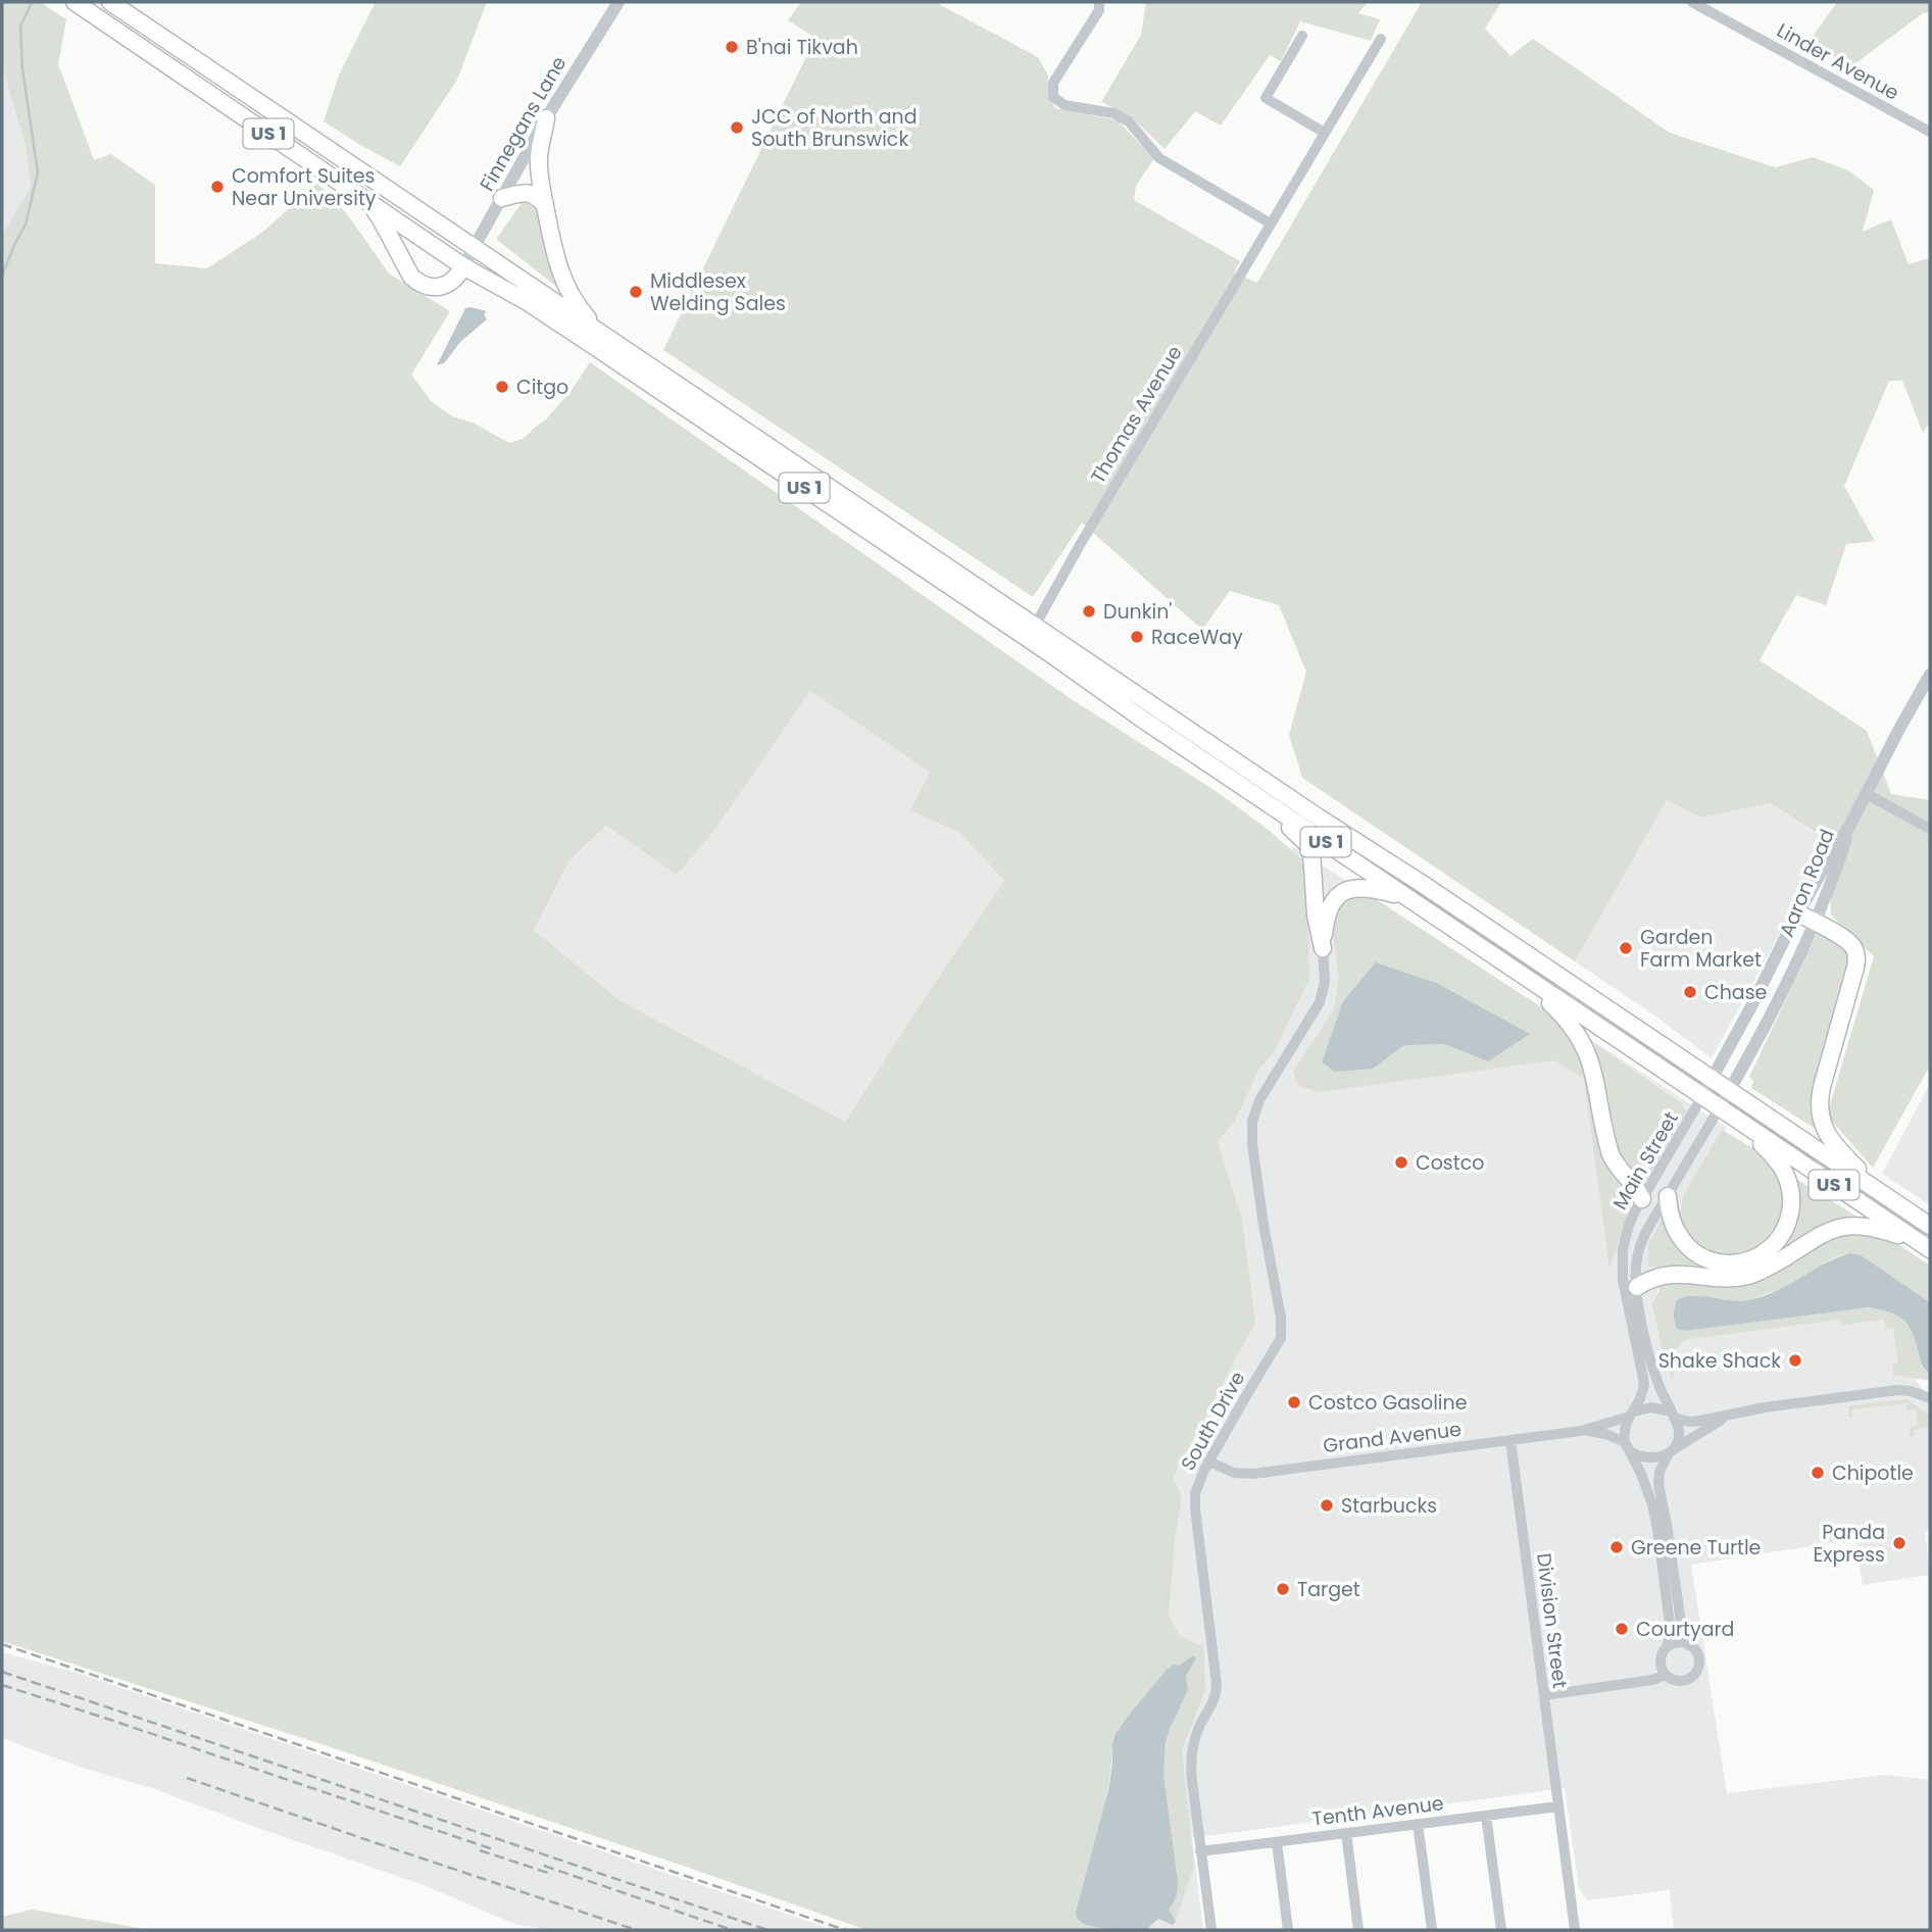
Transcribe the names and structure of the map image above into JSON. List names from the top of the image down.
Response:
{
  "streets": {
    "highway": ["US 1"],
    "street": [
      "Linder Avenue",
      "Finnegans Lane",
      "Thomas Avenue",
      "Aaron Road",
      "Main Street",
      "South Drive",
      "Grand Avenue",
      "Division Street",
      "Tenth Avenue"
    ]
  },
  "crossings": [
    ["Finnegans Lane", "US 1"],
    ["US 1", "Thomas Avenue"],
    ["US 1", "Aaron Road"],
    ["US 1", "Main Street"],
    ["Aaron Road", "Main Street"],
    ["Main Street", "Grand Avenue"],
    ["South Drive", "Grand Avenue"],
    ["South Drive", "Tenth Avenue"],
    ["Grand Avenue", "Division Street"],
    ["Division Street", "Tenth Avenue"]
  ],
  "places": [
    "B'nai Tikvah",
    "JCC of North and South Brunswick",
    "Comfort Suites Near University",
    "Middlesex Welding Sales",
    "Citgo",
    "Dunkin'",
    "RaceWay",
    "Garden Farm Market",
    "Chase",
    "Costco",
    "Shake Shack",
    "Costco Gasoline",
    "Chipotle",
    "Starbucks",
    "Panda Express",
    "Greene Turtle",
    "Target",
    "Courtyard"
  ]
}
